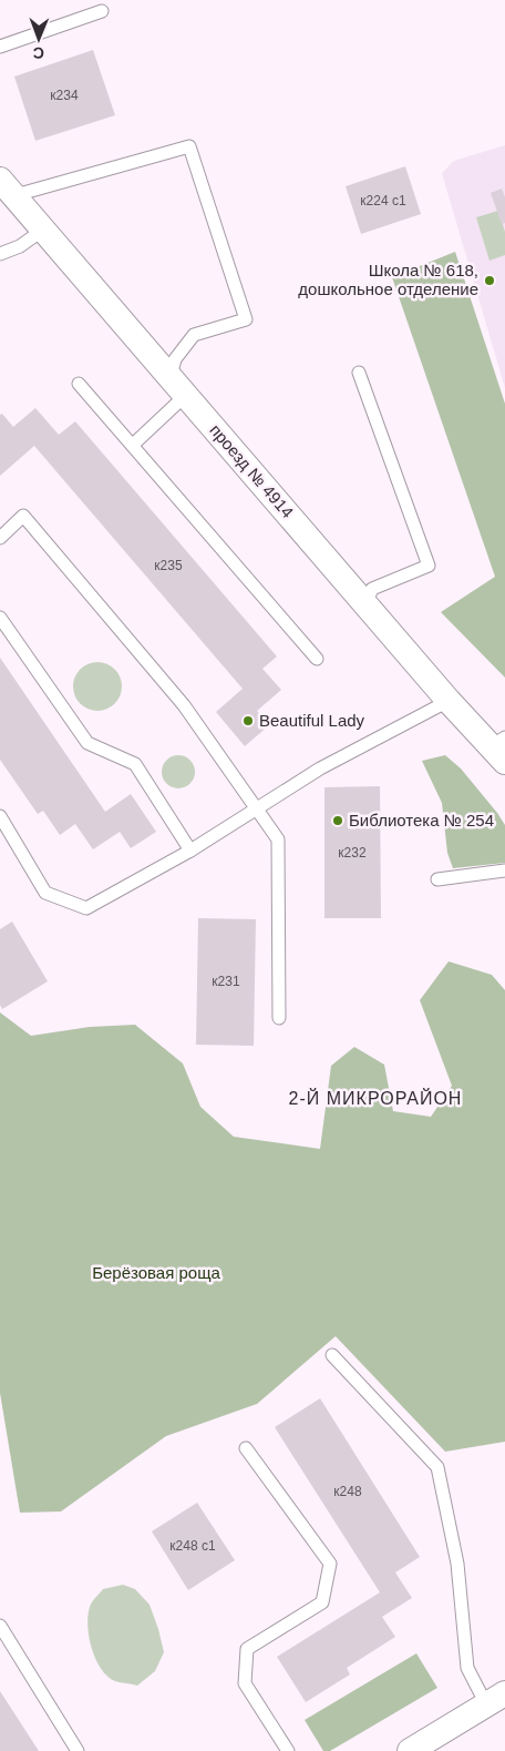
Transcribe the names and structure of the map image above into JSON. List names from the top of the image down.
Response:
{
  "streets": {
    "street": ["проезд № 4914"]
  },
  "districts": ["2-Й МИКРОРАЙОН"],
  "parks": ["Берёзовая роща"],
  "places": ["Школа № 618, дошкольное отделение", "Beautiful Lady", "Библиотека № 254"],
  "house_numbers": [
    "к234",
    "к224 с1",
    "к235",
    "к232",
    "к231",
    "к248",
    "к248 с1"
  ],
  "north": "bottom"
}
